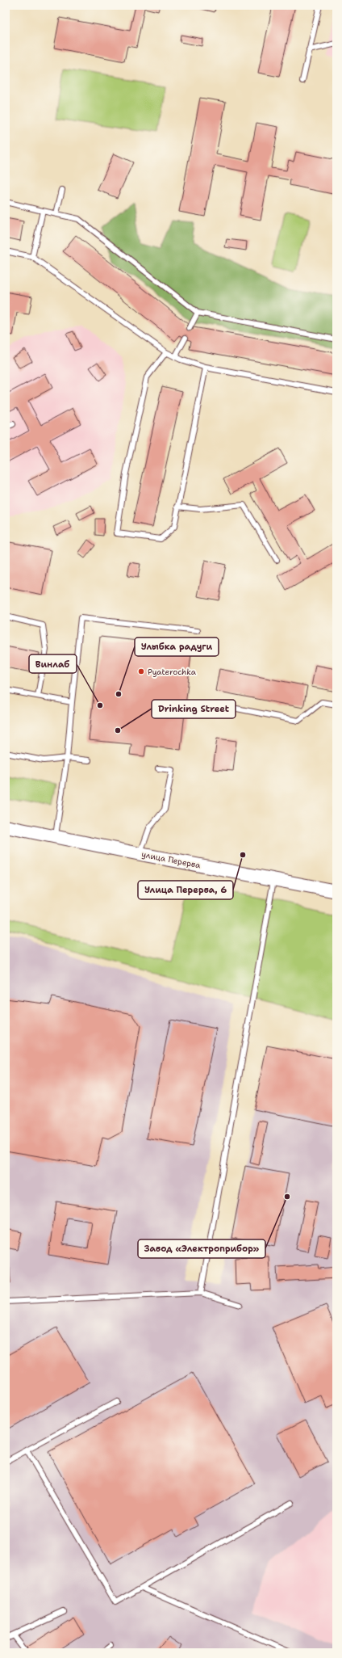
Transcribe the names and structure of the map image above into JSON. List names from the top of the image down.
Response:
{
  "streets": {
    "street": ["улица Перерва"]
  },
  "places": [
    "Pyaterochka",
    "Улыбка радуги",
    "Винлаб",
    "Drinking Street",
    "Улица Перерва, 6",
    "Завод «Электроприбор»"
  ]
}
